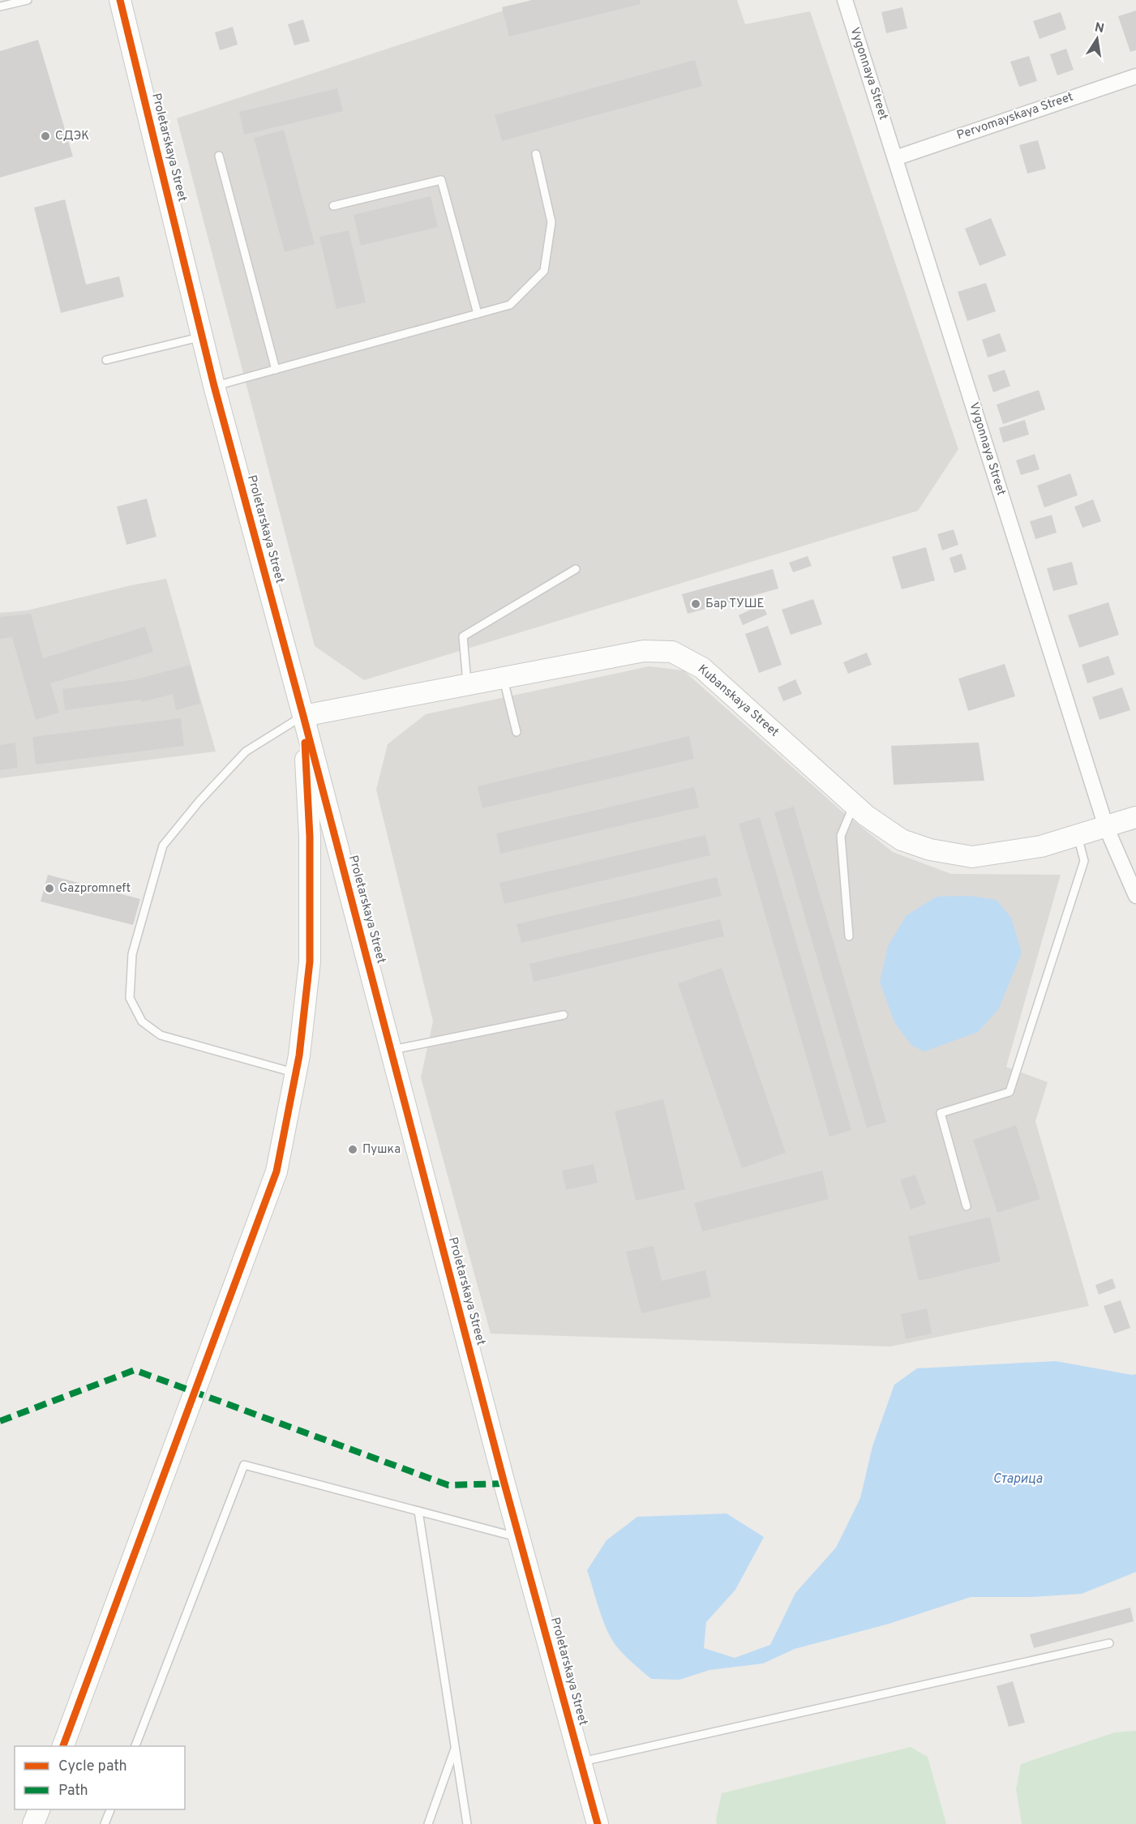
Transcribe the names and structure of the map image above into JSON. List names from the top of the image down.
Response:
{
  "streets": {
    "street": [
      "Vygonnaya Street",
      "Pervomayskaya Street",
      "Proletarskaya Street",
      "Kubanskaya Street"
    ]
  },
  "crossings": [
    ["Vygonnaya Street", "Pervomayskaya Street"],
    ["Vygonnaya Street", "Kubanskaya Street"],
    ["Proletarskaya Street", "Kubanskaya Street"]
  ],
  "water": ["Старица"],
  "places": [
    "СДЭК",
    "Бар ТУШЕ",
    "Gazpromneft",
    "Пушка"
  ],
  "legend": ["Cycle path", "Path"],
  "north": "top"
}
